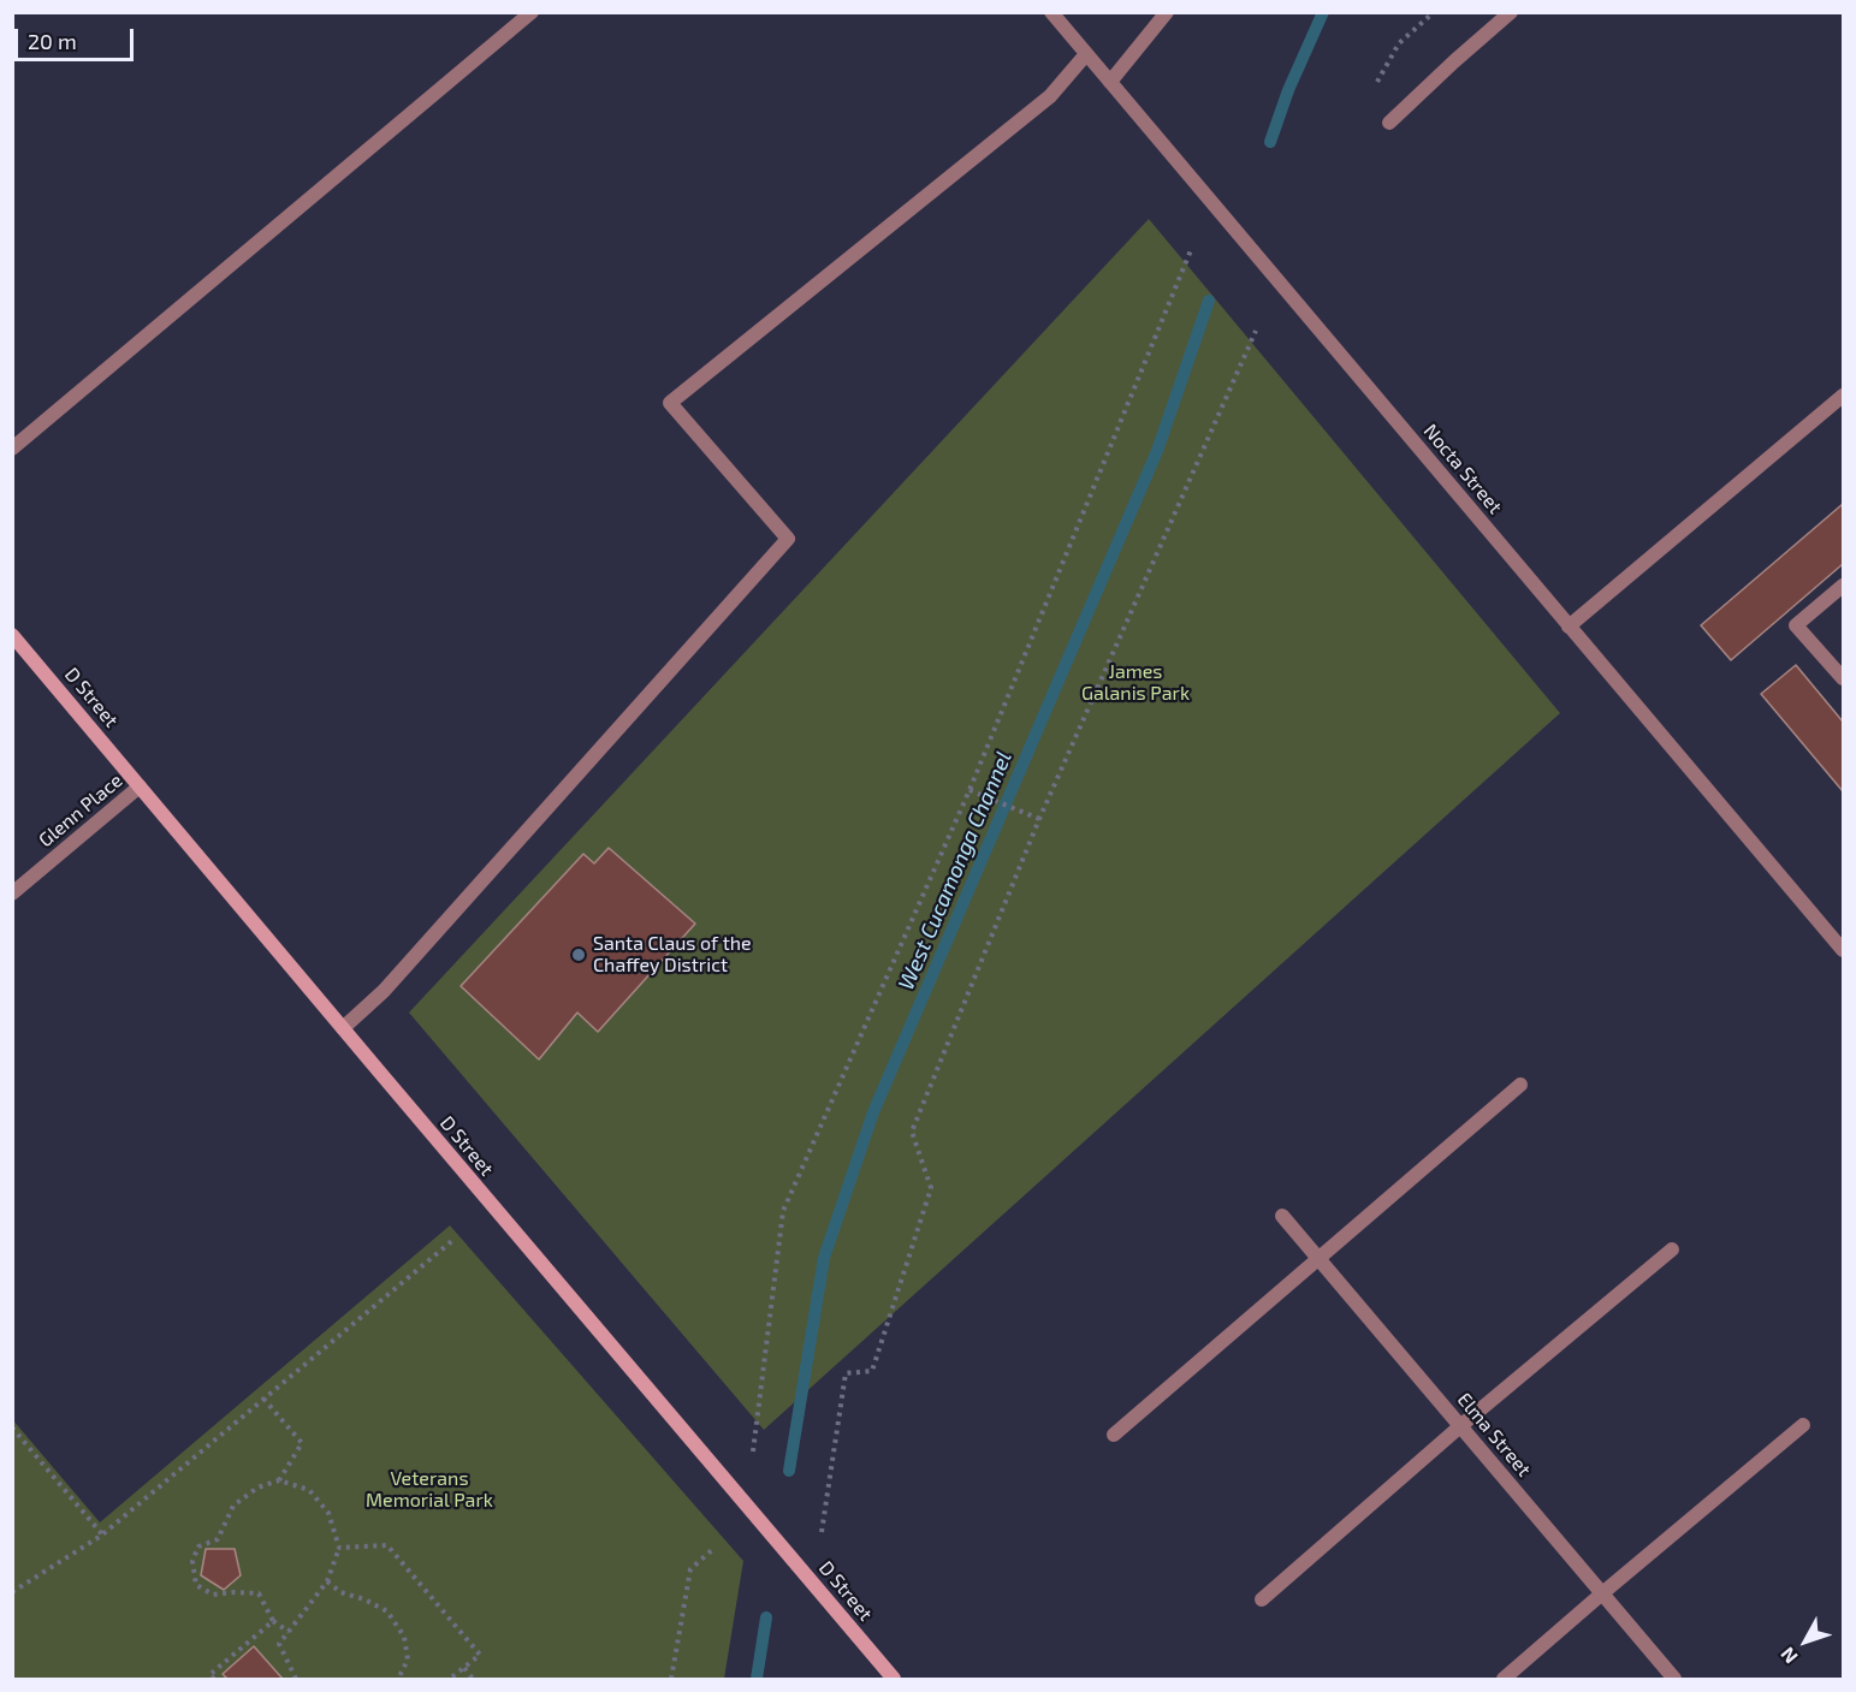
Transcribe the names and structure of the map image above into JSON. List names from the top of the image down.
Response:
{
  "streets": {
    "street": [
      "Nocta Street",
      "D Street",
      "Glenn Place",
      "Elma Street"
    ]
  },
  "crossings": [
    ["D Street", "Glenn Place"]
  ],
  "water": ["West Cucamonga Channel"],
  "parks": ["James Galanis Park", "Veterans Memorial Park"],
  "places": ["Santa Claus of the Chaffey District"],
  "scale_bar": "20 m",
  "north": "bottom left"
}
